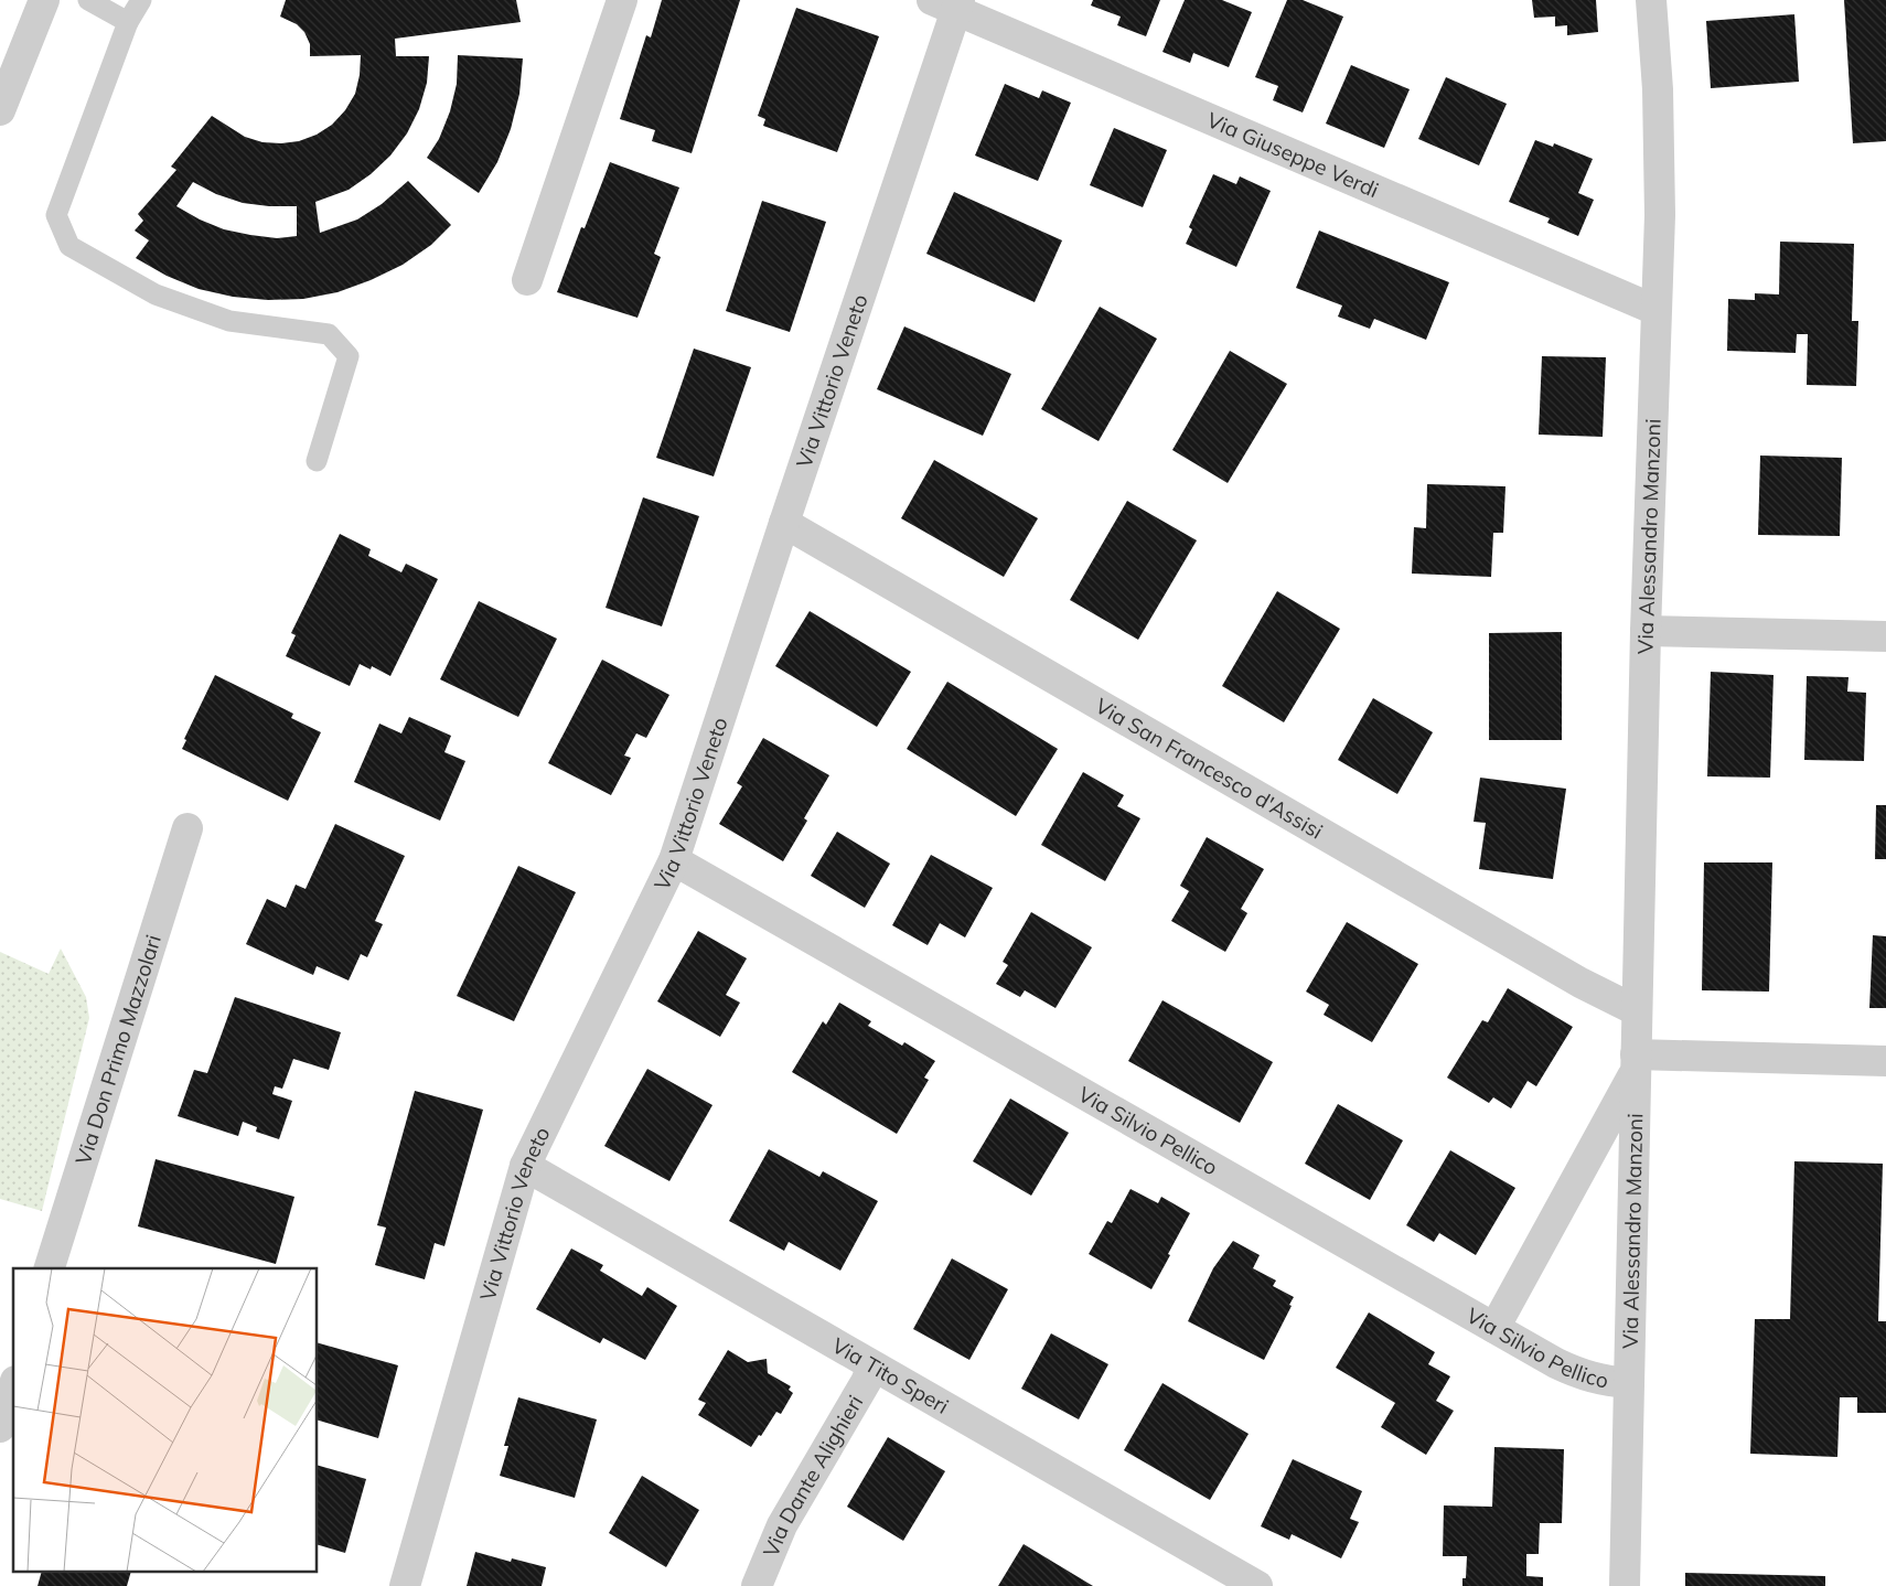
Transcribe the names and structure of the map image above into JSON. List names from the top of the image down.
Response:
{
  "streets": {
    "street": [
      "Via Giuseppe Verdi",
      "Via Vittorio Veneto",
      "Via Alessandro Manzoni",
      "Via San Francesco d'Assisi",
      "Via Don Primo Mazzolari",
      "Via Silvio Pellico",
      "Via Tito Speri",
      "Via Dante Alighieri"
    ]
  },
  "crossings": [
    ["Via Giuseppe Verdi", "Via Vittorio Veneto"],
    ["Via Giuseppe Verdi", "Via Alessandro Manzoni"],
    ["Via Vittorio Veneto", "Via San Francesco d'Assisi"],
    ["Via Vittorio Veneto", "Via Silvio Pellico"],
    ["Via Vittorio Veneto", "Via Tito Speri"],
    ["Via Alessandro Manzoni", "Via San Francesco d'Assisi"],
    ["Via Alessandro Manzoni", "Via Silvio Pellico"],
    ["Via Tito Speri", "Via Dante Alighieri"]
  ]
}
